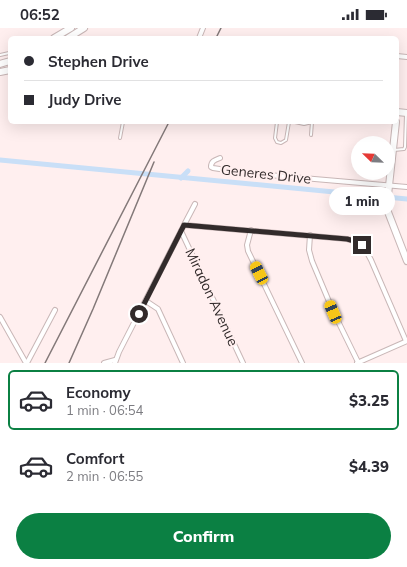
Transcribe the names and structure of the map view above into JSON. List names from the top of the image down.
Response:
{
  "streets": {
    "street": ["Generes Drive", "Miradon Avenue"]
  },
  "north": "top left",
  "page": {
    "status": "06:52",
    "banner": ["Stephen Drive", "Judy Drive"],
    "bubble": "1 min",
    "list": [
      {
        "name": "Economy",
        "note": "1 min · 06:54",
        "value": "$3.25"
      },
      {
        "name": "Comfort",
        "note": "2 min · 06:55",
        "value": "$4.39"
      }
    ],
    "buttons": "Confirm"
  }
}
